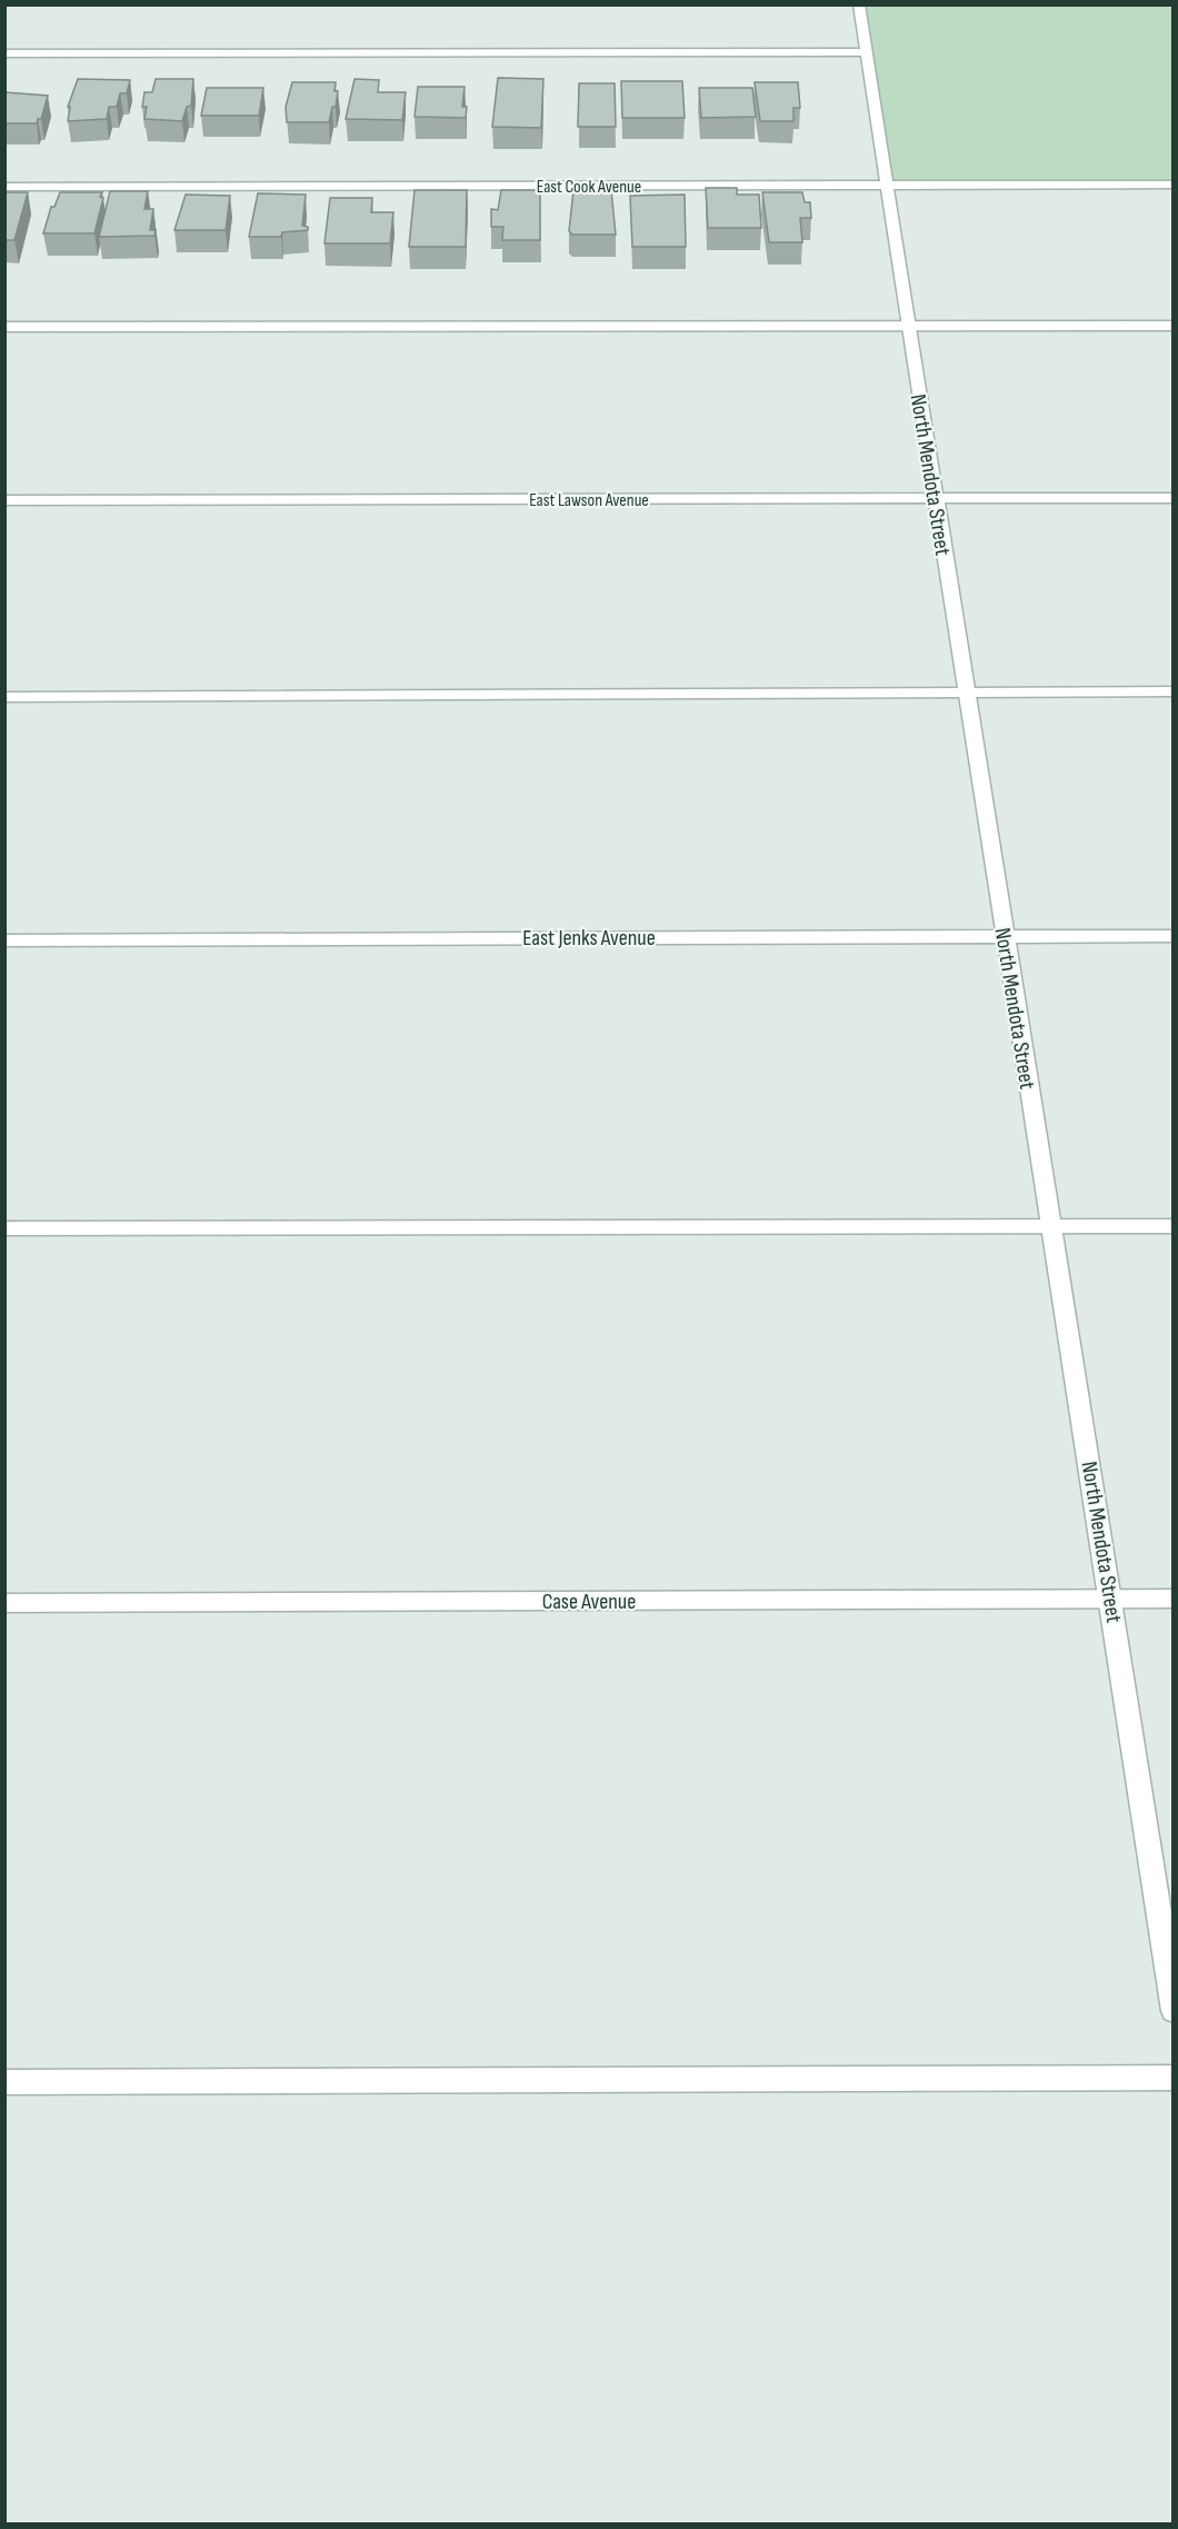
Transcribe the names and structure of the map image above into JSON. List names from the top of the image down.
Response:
{
  "streets": {
    "street": [
      "East Cook Avenue",
      "North Mendota Street",
      "East Lawson Avenue",
      "East Jenks Avenue",
      "Case Avenue"
    ]
  },
  "crossings": [
    ["East Cook Avenue", "North Mendota Street"],
    ["North Mendota Street", "East Lawson Avenue"],
    ["North Mendota Street", "East Jenks Avenue"],
    ["North Mendota Street", "Case Avenue"]
  ]
}
